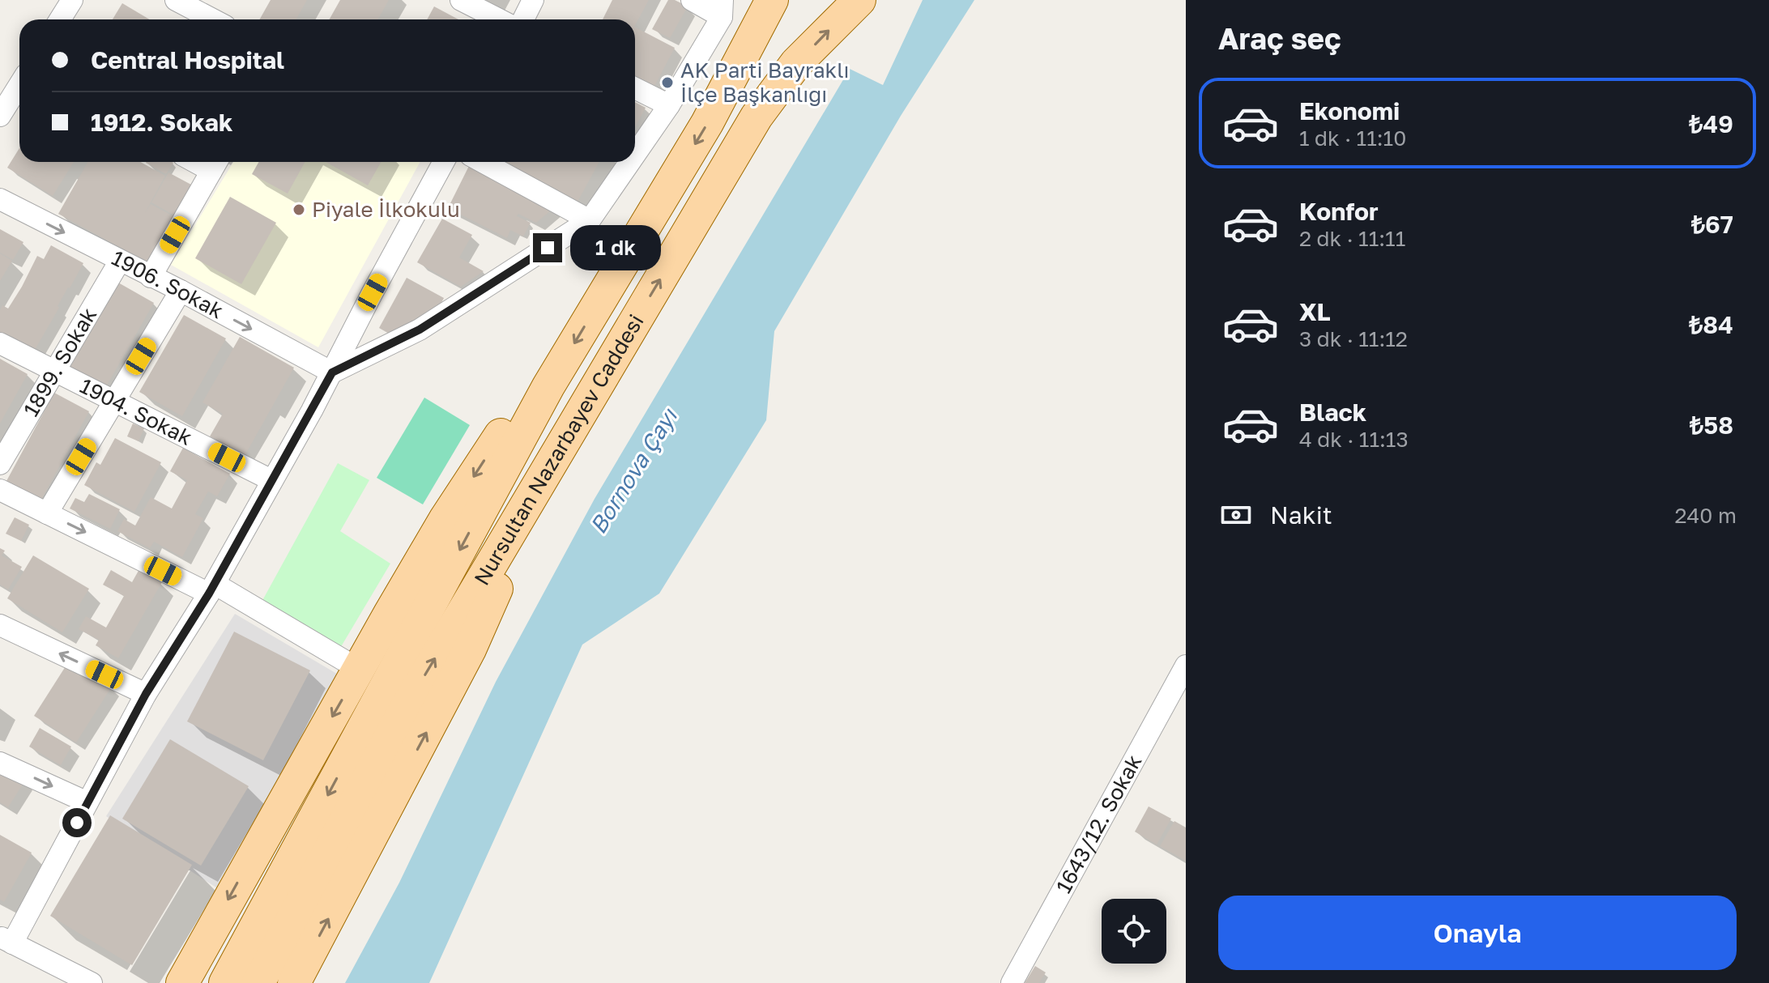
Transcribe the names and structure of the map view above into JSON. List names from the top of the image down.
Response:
{
  "streets": {
    "main road": ["Nursultan Nazarbayev Caddesi"],
    "street": [
      "1906. Sokak",
      "1899. Sokak",
      "1904. Sokak",
      "1643/12. Sokak"
    ]
  },
  "crossings": [
    ["1906. Sokak", "1899. Sokak"],
    ["1899. Sokak", "1904. Sokak"]
  ],
  "one_way": ["1906. Sokak"],
  "water": ["Bornova Çayı"],
  "places": ["AK Parti Bayraklı İlçe Başkanlığı", "Piyale İlkokulu"],
  "page": {
    "heading": "Araç seç",
    "banner": ["Central Hospital", "1912. Sokak"],
    "list": [
      {
        "name": "Ekonomi",
        "note": "1 dk · 11:10",
        "value": "₺49"
      },
      {
        "name": "Konfor",
        "note": "2 dk · 11:11",
        "value": "₺67"
      },
      {
        "name": "XL",
        "note": "3 dk · 11:12",
        "value": "₺84"
      },
      {
        "name": "Black",
        "note": "4 dk · 11:13",
        "value": "₺58"
      }
    ],
    "bubble": "1 dk",
    "pay": ["Nakit", "240 m"],
    "buttons": "Onayla"
  }
}
